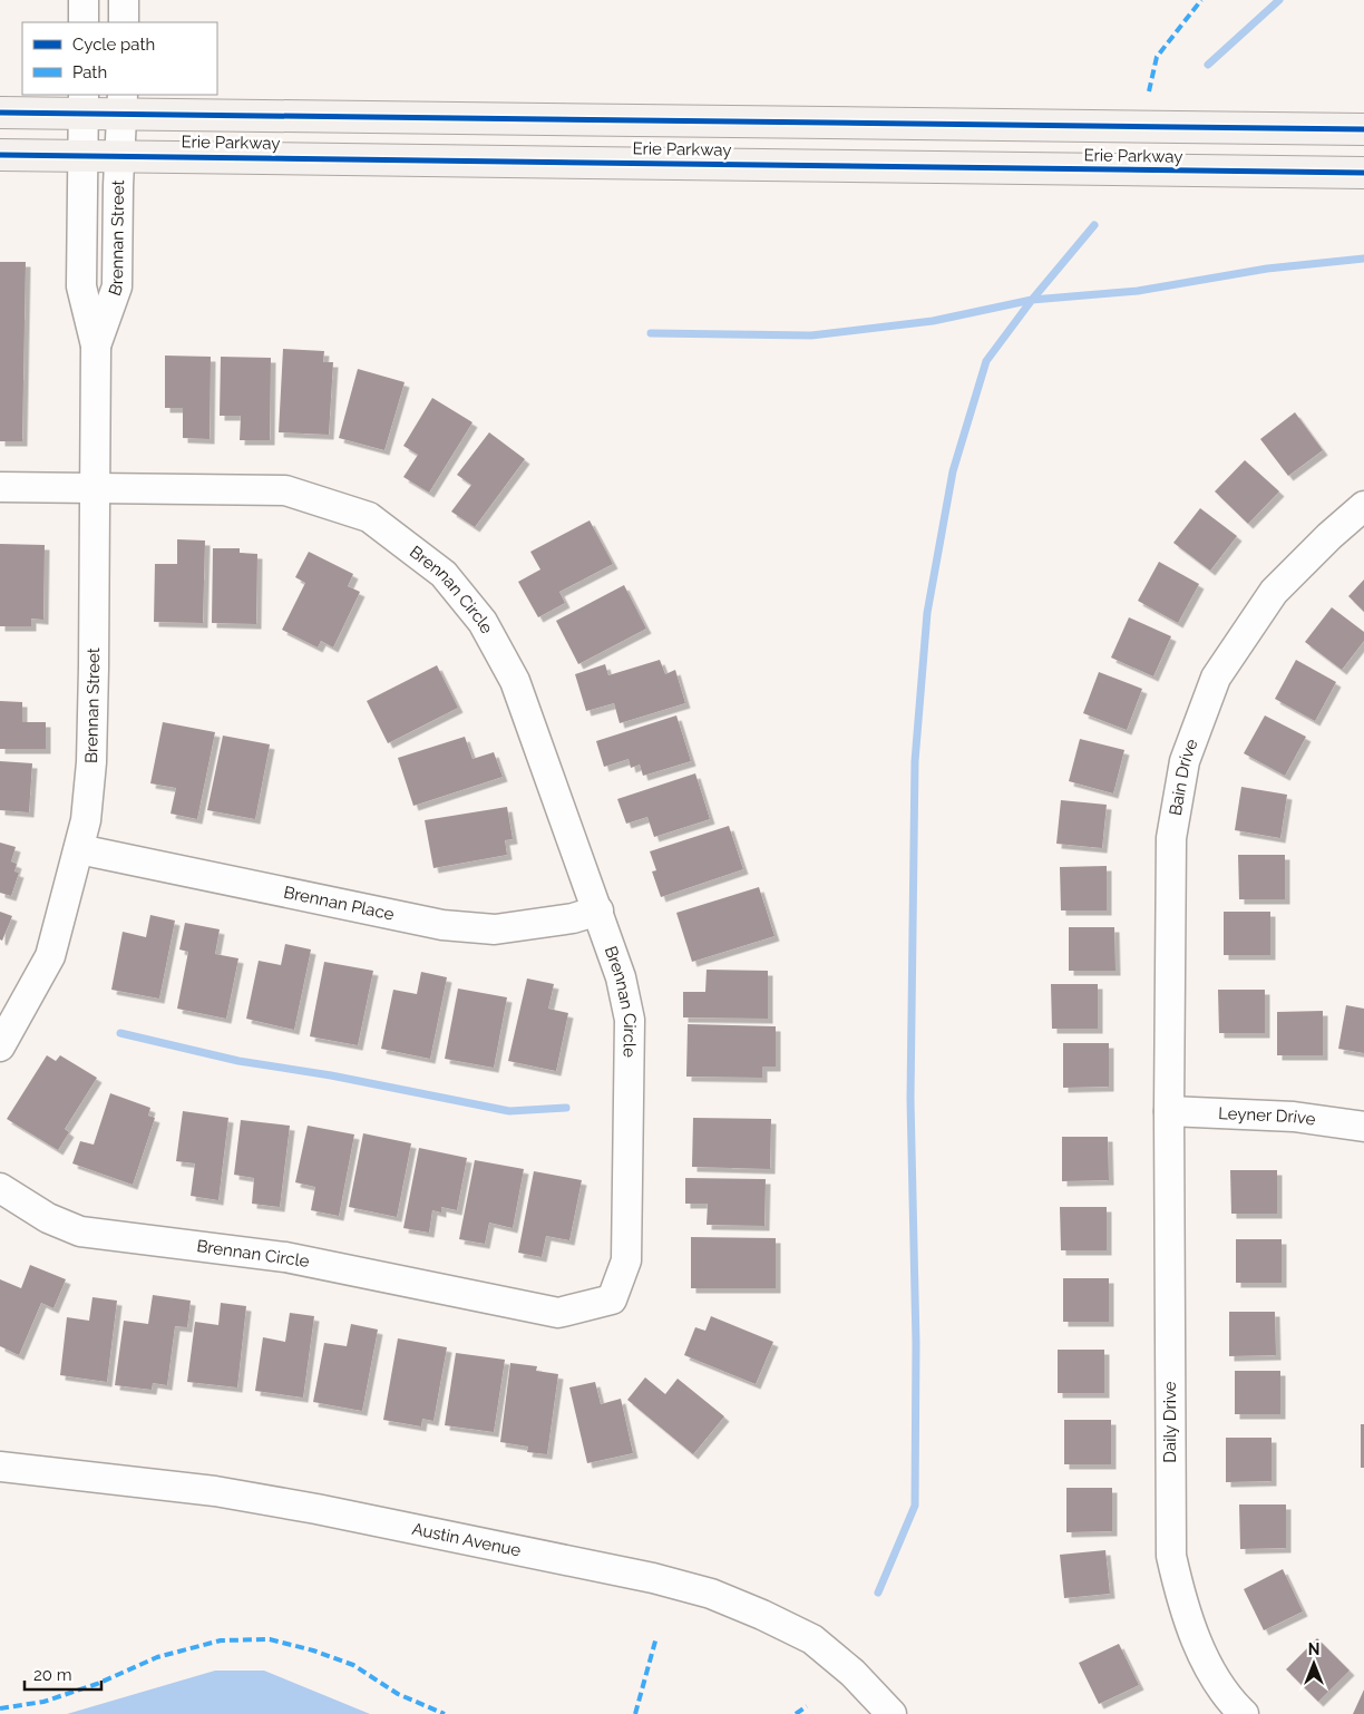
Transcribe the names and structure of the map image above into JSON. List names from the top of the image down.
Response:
{
  "streets": {
    "main road": ["Erie Parkway"],
    "street": [
      "Brennan Street",
      "Brennan Circle",
      "Bain Drive",
      "Brennan Place",
      "Leyner Drive",
      "Daily Drive",
      "Austin Avenue"
    ]
  },
  "crossings": [
    ["Erie Parkway", "Brennan Street"],
    ["Brennan Street", "Brennan Circle"],
    ["Brennan Street", "Brennan Place"],
    ["Brennan Circle", "Brennan Place"],
    ["Bain Drive", "Leyner Drive"],
    ["Bain Drive", "Daily Drive"],
    ["Leyner Drive", "Daily Drive"]
  ],
  "legend": ["Cycle path", "Path"],
  "scale_bar": "20 m",
  "north": "top"
}
